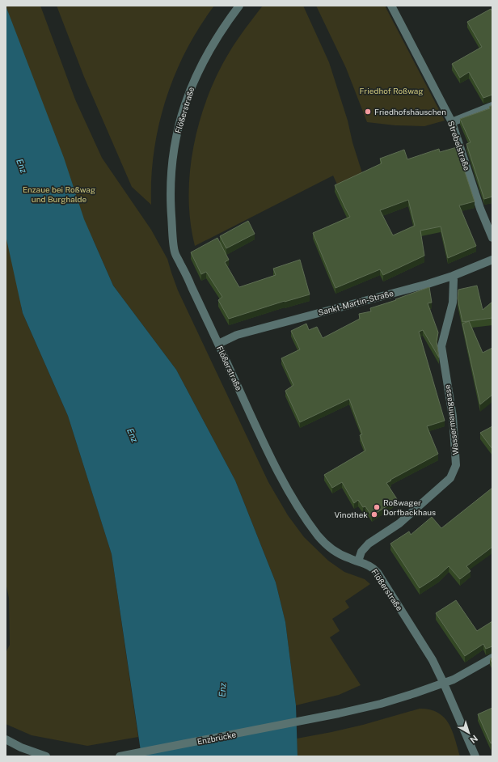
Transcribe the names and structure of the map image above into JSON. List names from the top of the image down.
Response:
{
  "streets": {
    "street": [
      "Flößerstraße",
      "Strebelstraße",
      "Sankt-Martin-Straße",
      "Wassermanngasse",
      "Enzbrücke"
    ]
  },
  "crossings": [
    ["Flößerstraße", "Sankt-Martin-Straße"],
    ["Flößerstraße", "Wassermanngasse"],
    ["Flößerstraße", "Enzbrücke"],
    ["Sankt-Martin-Straße", "Wassermanngasse"]
  ],
  "water": ["Enz"],
  "parks": ["Friedhof Roßwag", "Enzaue bei Roßwag und Burghalde"],
  "places": ["Friedhofshäuschen", "Roßwager Dorfbackhaus", "Vinothek"],
  "north": "bottom right"
}
